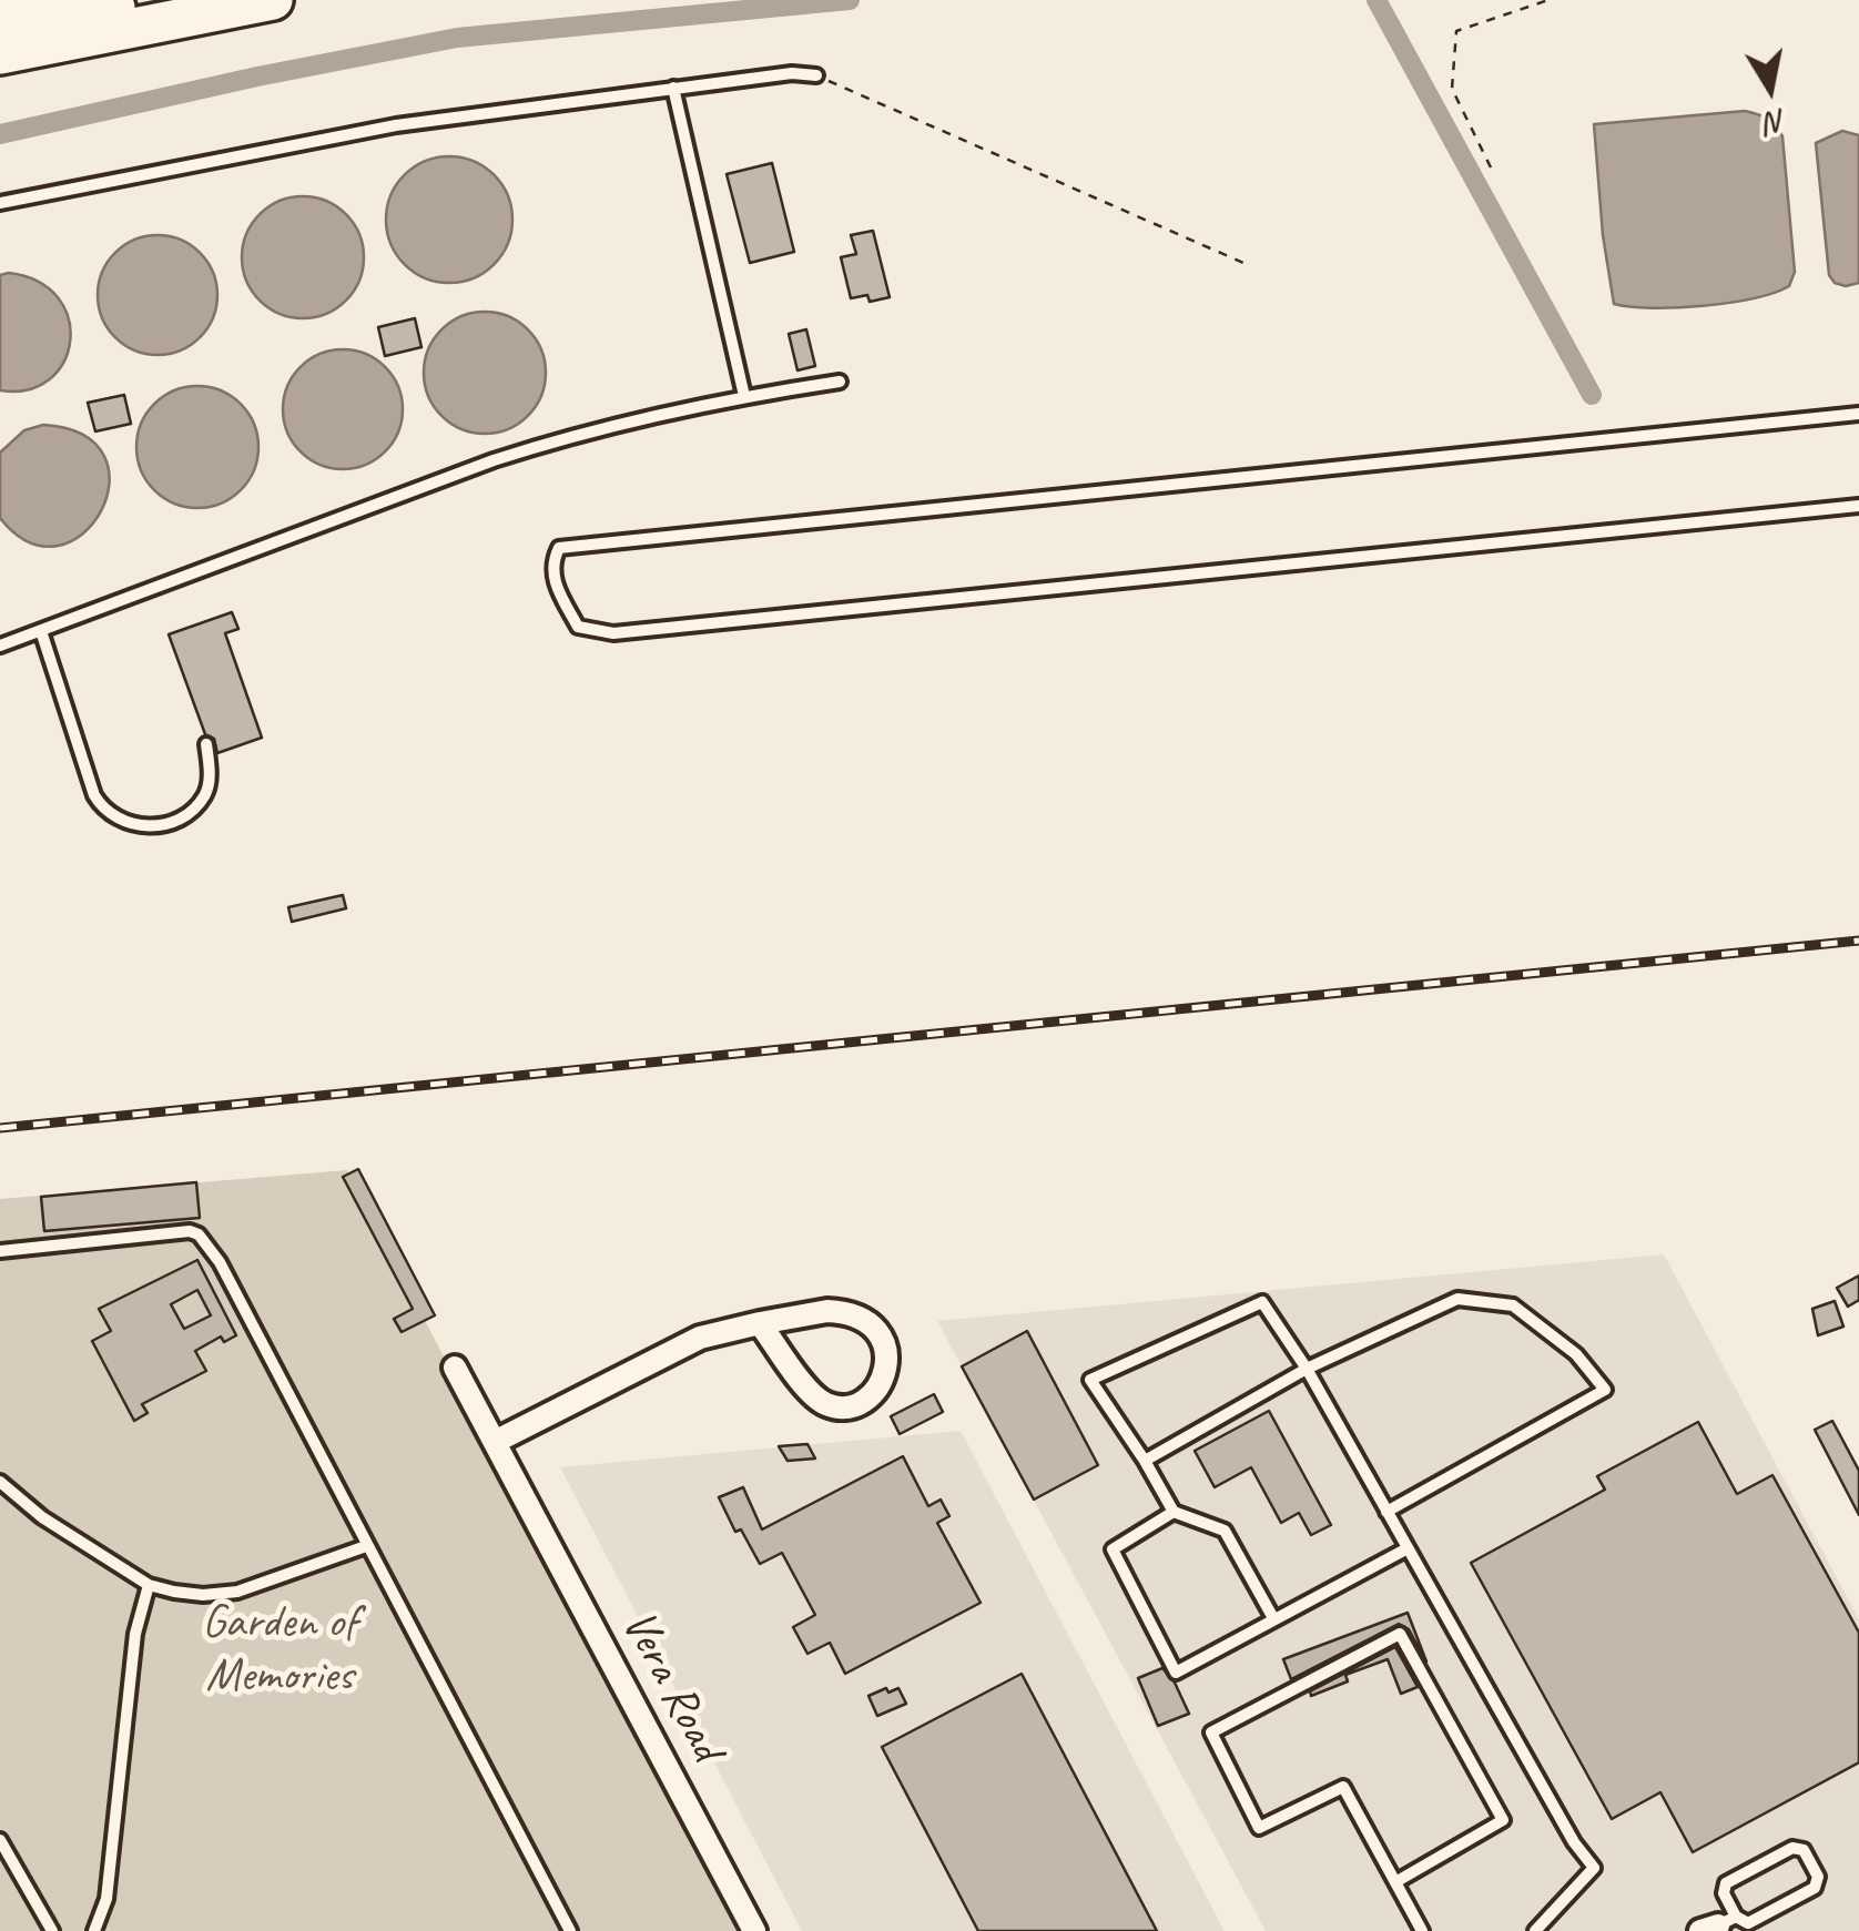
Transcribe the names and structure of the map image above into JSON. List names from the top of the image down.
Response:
{
  "streets": {
    "street": ["Vera Road"]
  },
  "parks": ["Garden of Memories"],
  "north": "bottom"
}
